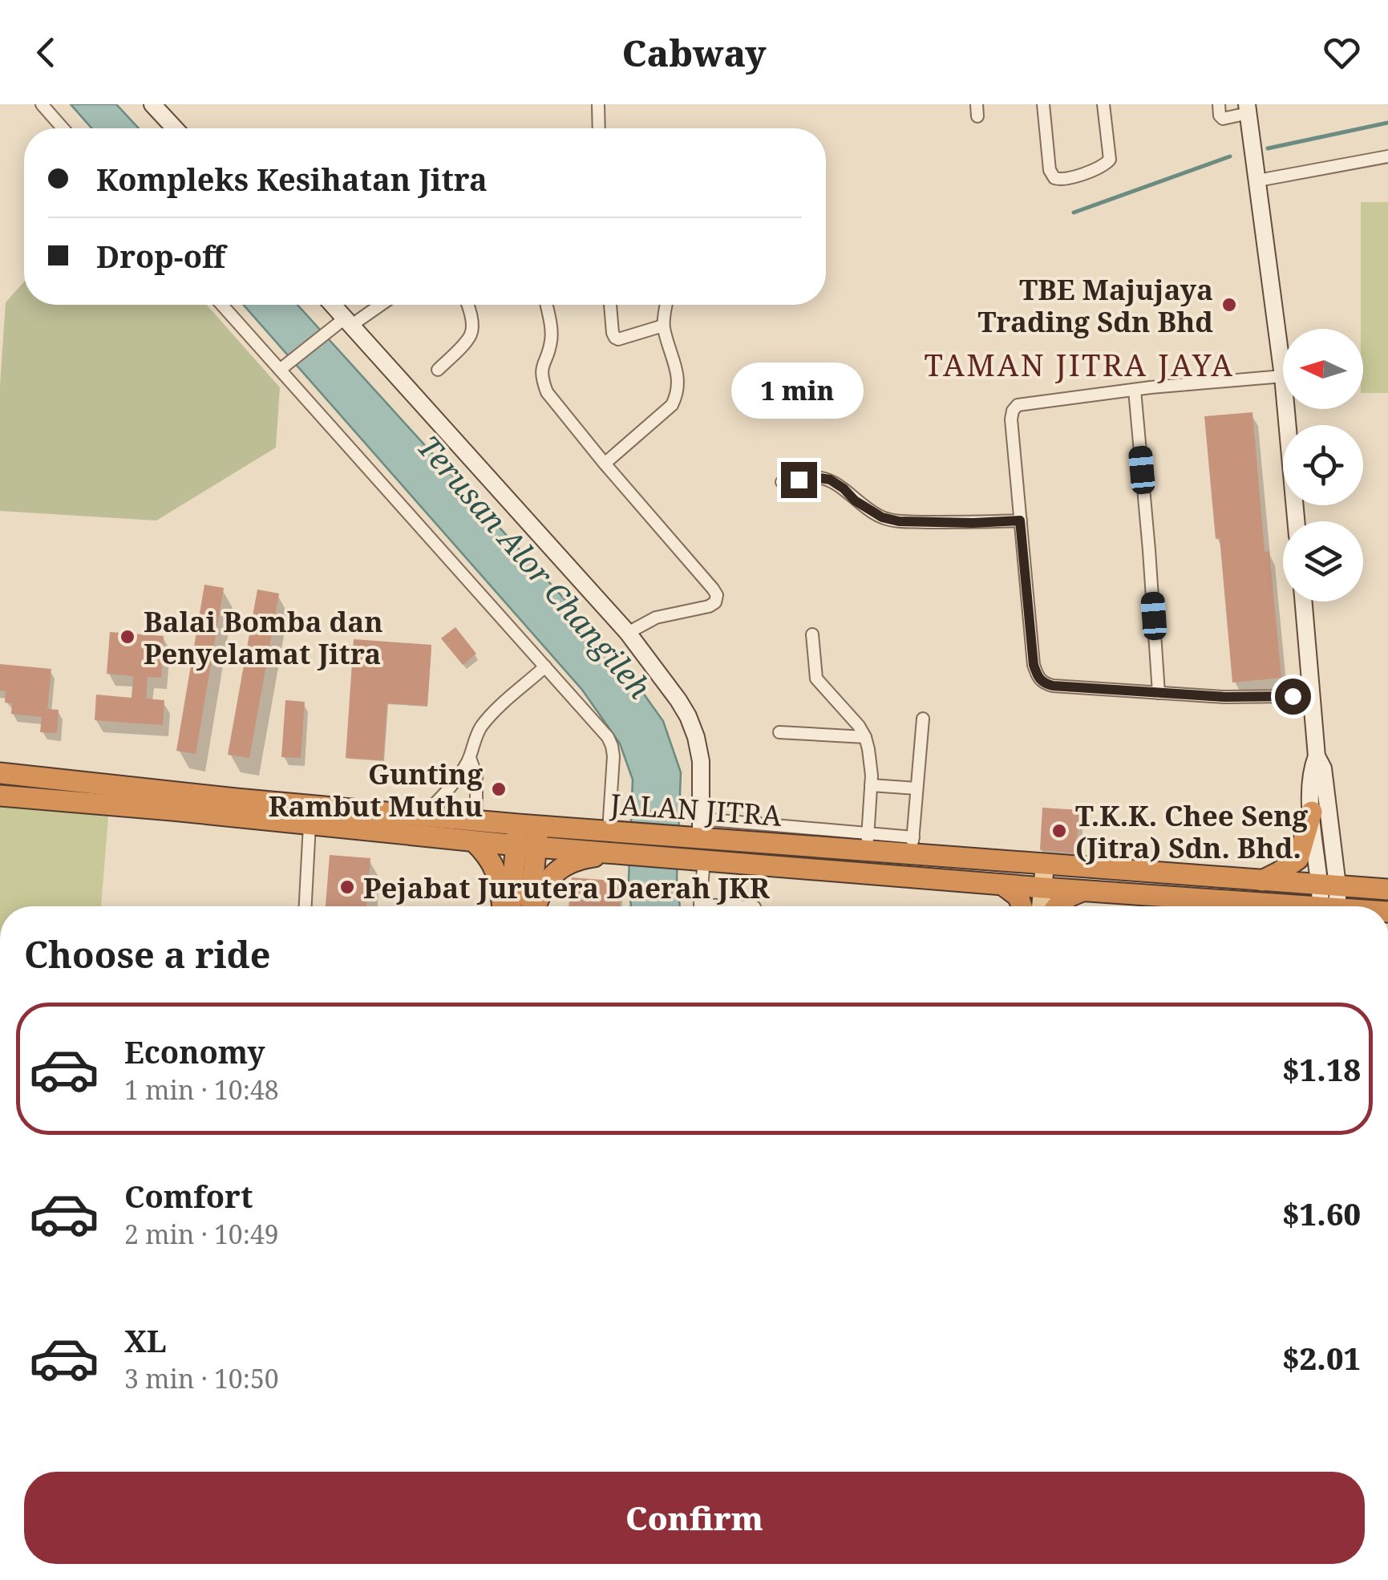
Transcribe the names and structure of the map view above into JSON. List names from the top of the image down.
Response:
{
  "streets": {
    "highway": ["JALAN JITRA"]
  },
  "districts": ["TAMAN JITRA JAYA"],
  "water": ["Terusan Alor Changileh"],
  "places": [
    "TBE Majujaya Trading Sdn Bhd",
    "Balai Bomba dan Penyelamat Jitra",
    "Gunting Rambut Muthu",
    "T.K.K. Chee Seng (Jitra) Sdn. Bhd.",
    "Pejabat Jurutera Daerah JKR"
  ],
  "north": "left",
  "page": {
    "header": "Cabway",
    "banner": ["Kompleks Kesihatan Jitra", "Drop-off"],
    "bubble": "1 min",
    "heading": "Choose a ride",
    "list": [
      {
        "name": "Economy",
        "note": "1 min · 10:48",
        "value": "$1.18"
      },
      {
        "name": "Comfort",
        "note": "2 min · 10:49",
        "value": "$1.60"
      },
      {
        "name": "XL",
        "note": "3 min · 10:50",
        "value": "$2.01"
      }
    ],
    "buttons": "Confirm"
  }
}
